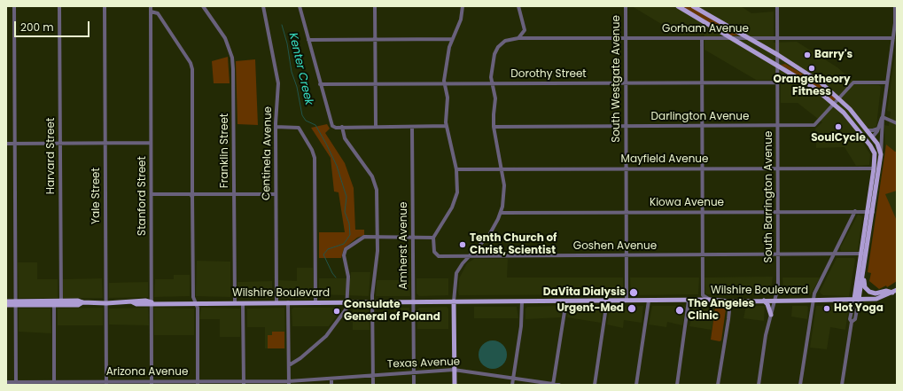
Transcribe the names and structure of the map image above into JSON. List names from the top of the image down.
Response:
{
  "streets": {
    "main road": ["Wilshire Boulevard"],
    "street": [
      "Gorham Avenue",
      "Dorothy Street",
      "South Westgate Avenue",
      "Darlington Avenue",
      "Franklin Street",
      "Centinela Avenue",
      "Harvard Street",
      "Mayfield Avenue",
      "Yale Street",
      "Stanford Street",
      "South Barrington Avenue",
      "Kiowa Avenue",
      "Amherst Avenue",
      "Goshen Avenue",
      "Texas Avenue",
      "Arizona Avenue"
    ]
  },
  "crossings": [
    ["Gorham Avenue", "Dorothy Street"],
    ["Gorham Avenue", "South Westgate Avenue"],
    ["Gorham Avenue", "South Barrington Avenue"],
    ["Dorothy Street", "South Westgate Avenue"],
    ["Dorothy Street", "South Barrington Avenue"],
    ["South Westgate Avenue", "Darlington Avenue"],
    ["South Westgate Avenue", "Mayfield Avenue"],
    ["South Westgate Avenue", "Kiowa Avenue"],
    ["South Westgate Avenue", "Goshen Avenue"],
    ["South Westgate Avenue", "Wilshire Boulevard"],
    ["Darlington Avenue", "South Barrington Avenue"],
    ["Franklin Street", "Wilshire Boulevard"],
    ["Centinela Avenue", "Wilshire Boulevard"],
    ["Harvard Street", "Wilshire Boulevard"],
    ["Mayfield Avenue", "South Barrington Avenue"],
    ["Yale Street", "Wilshire Boulevard"],
    ["Yale Street", "Arizona Avenue"],
    ["Stanford Street", "Wilshire Boulevard"],
    ["Stanford Street", "Arizona Avenue"],
    ["South Barrington Avenue", "Kiowa Avenue"],
    ["South Barrington Avenue", "Goshen Avenue"],
    ["South Barrington Avenue", "Wilshire Boulevard"],
    ["Amherst Avenue", "Wilshire Boulevard"],
    ["Amherst Avenue", "Texas Avenue"],
    ["Texas Avenue", "Arizona Avenue"]
  ],
  "water": ["Kenter Creek"],
  "places": [
    "Barry's",
    "Orangetheory Fitness",
    "SoulCycle",
    "Tenth Church of Christ, Scientist",
    "DaVita Dialysis",
    "Urgent-Med",
    "Hot Yoga",
    "The Angeles Clinic",
    "Consulate General of Poland"
  ],
  "scale_bar": "200 m"
}
